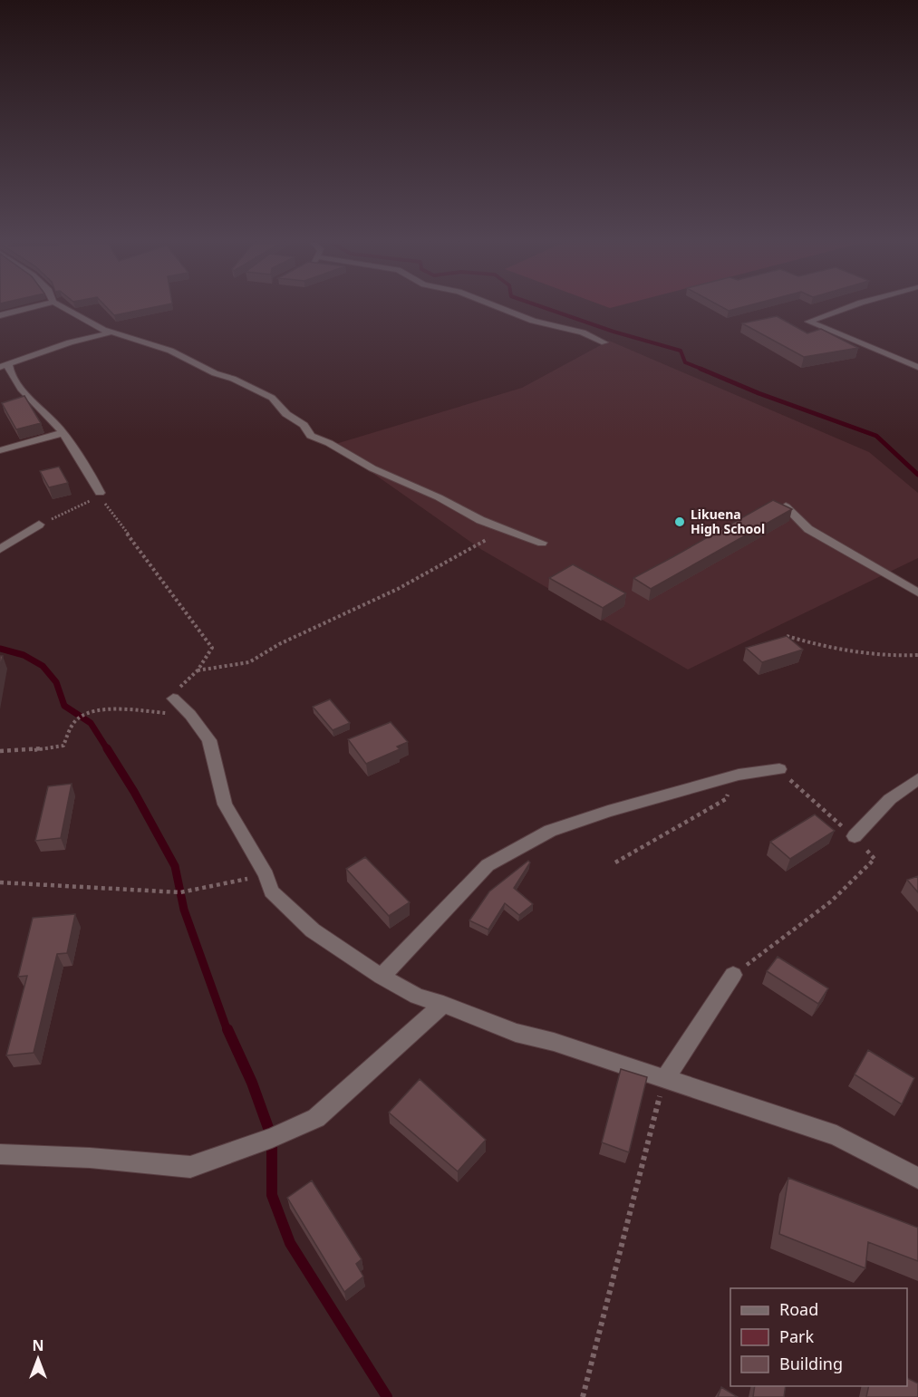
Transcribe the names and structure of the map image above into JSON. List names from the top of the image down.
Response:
{
  "places": ["Likuena High School"],
  "legend": ["Road", "Park", "Building"],
  "north": "top"
}
